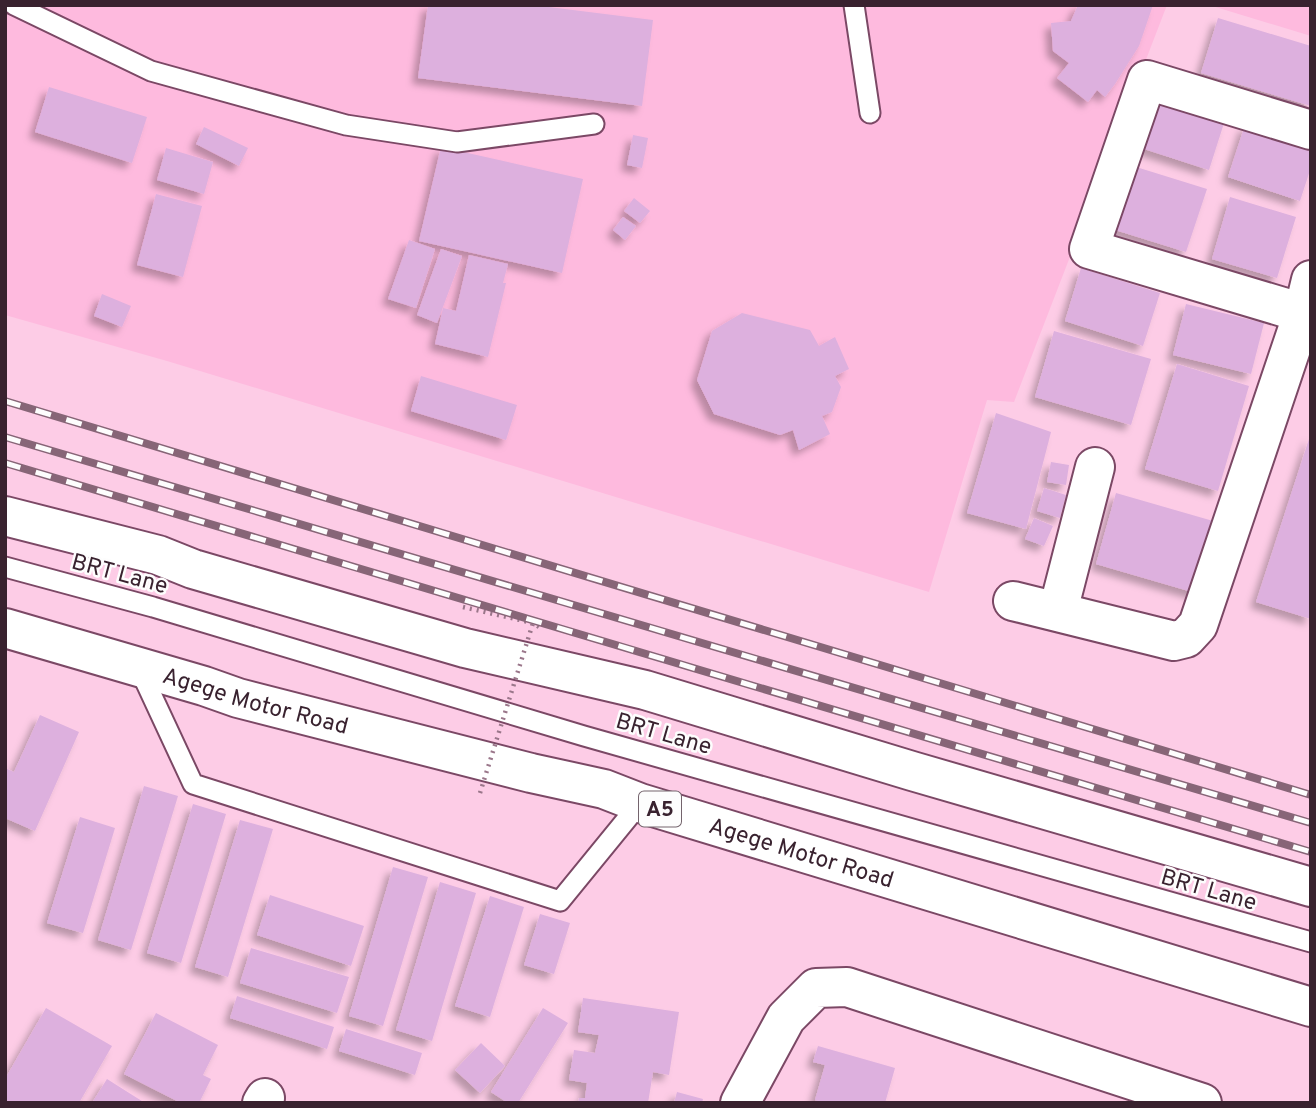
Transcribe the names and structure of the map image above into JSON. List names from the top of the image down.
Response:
{
  "streets": {
    "main road": ["Agege Motor Road", "A5"],
    "lane": ["BRT Lane"]
  }
}
